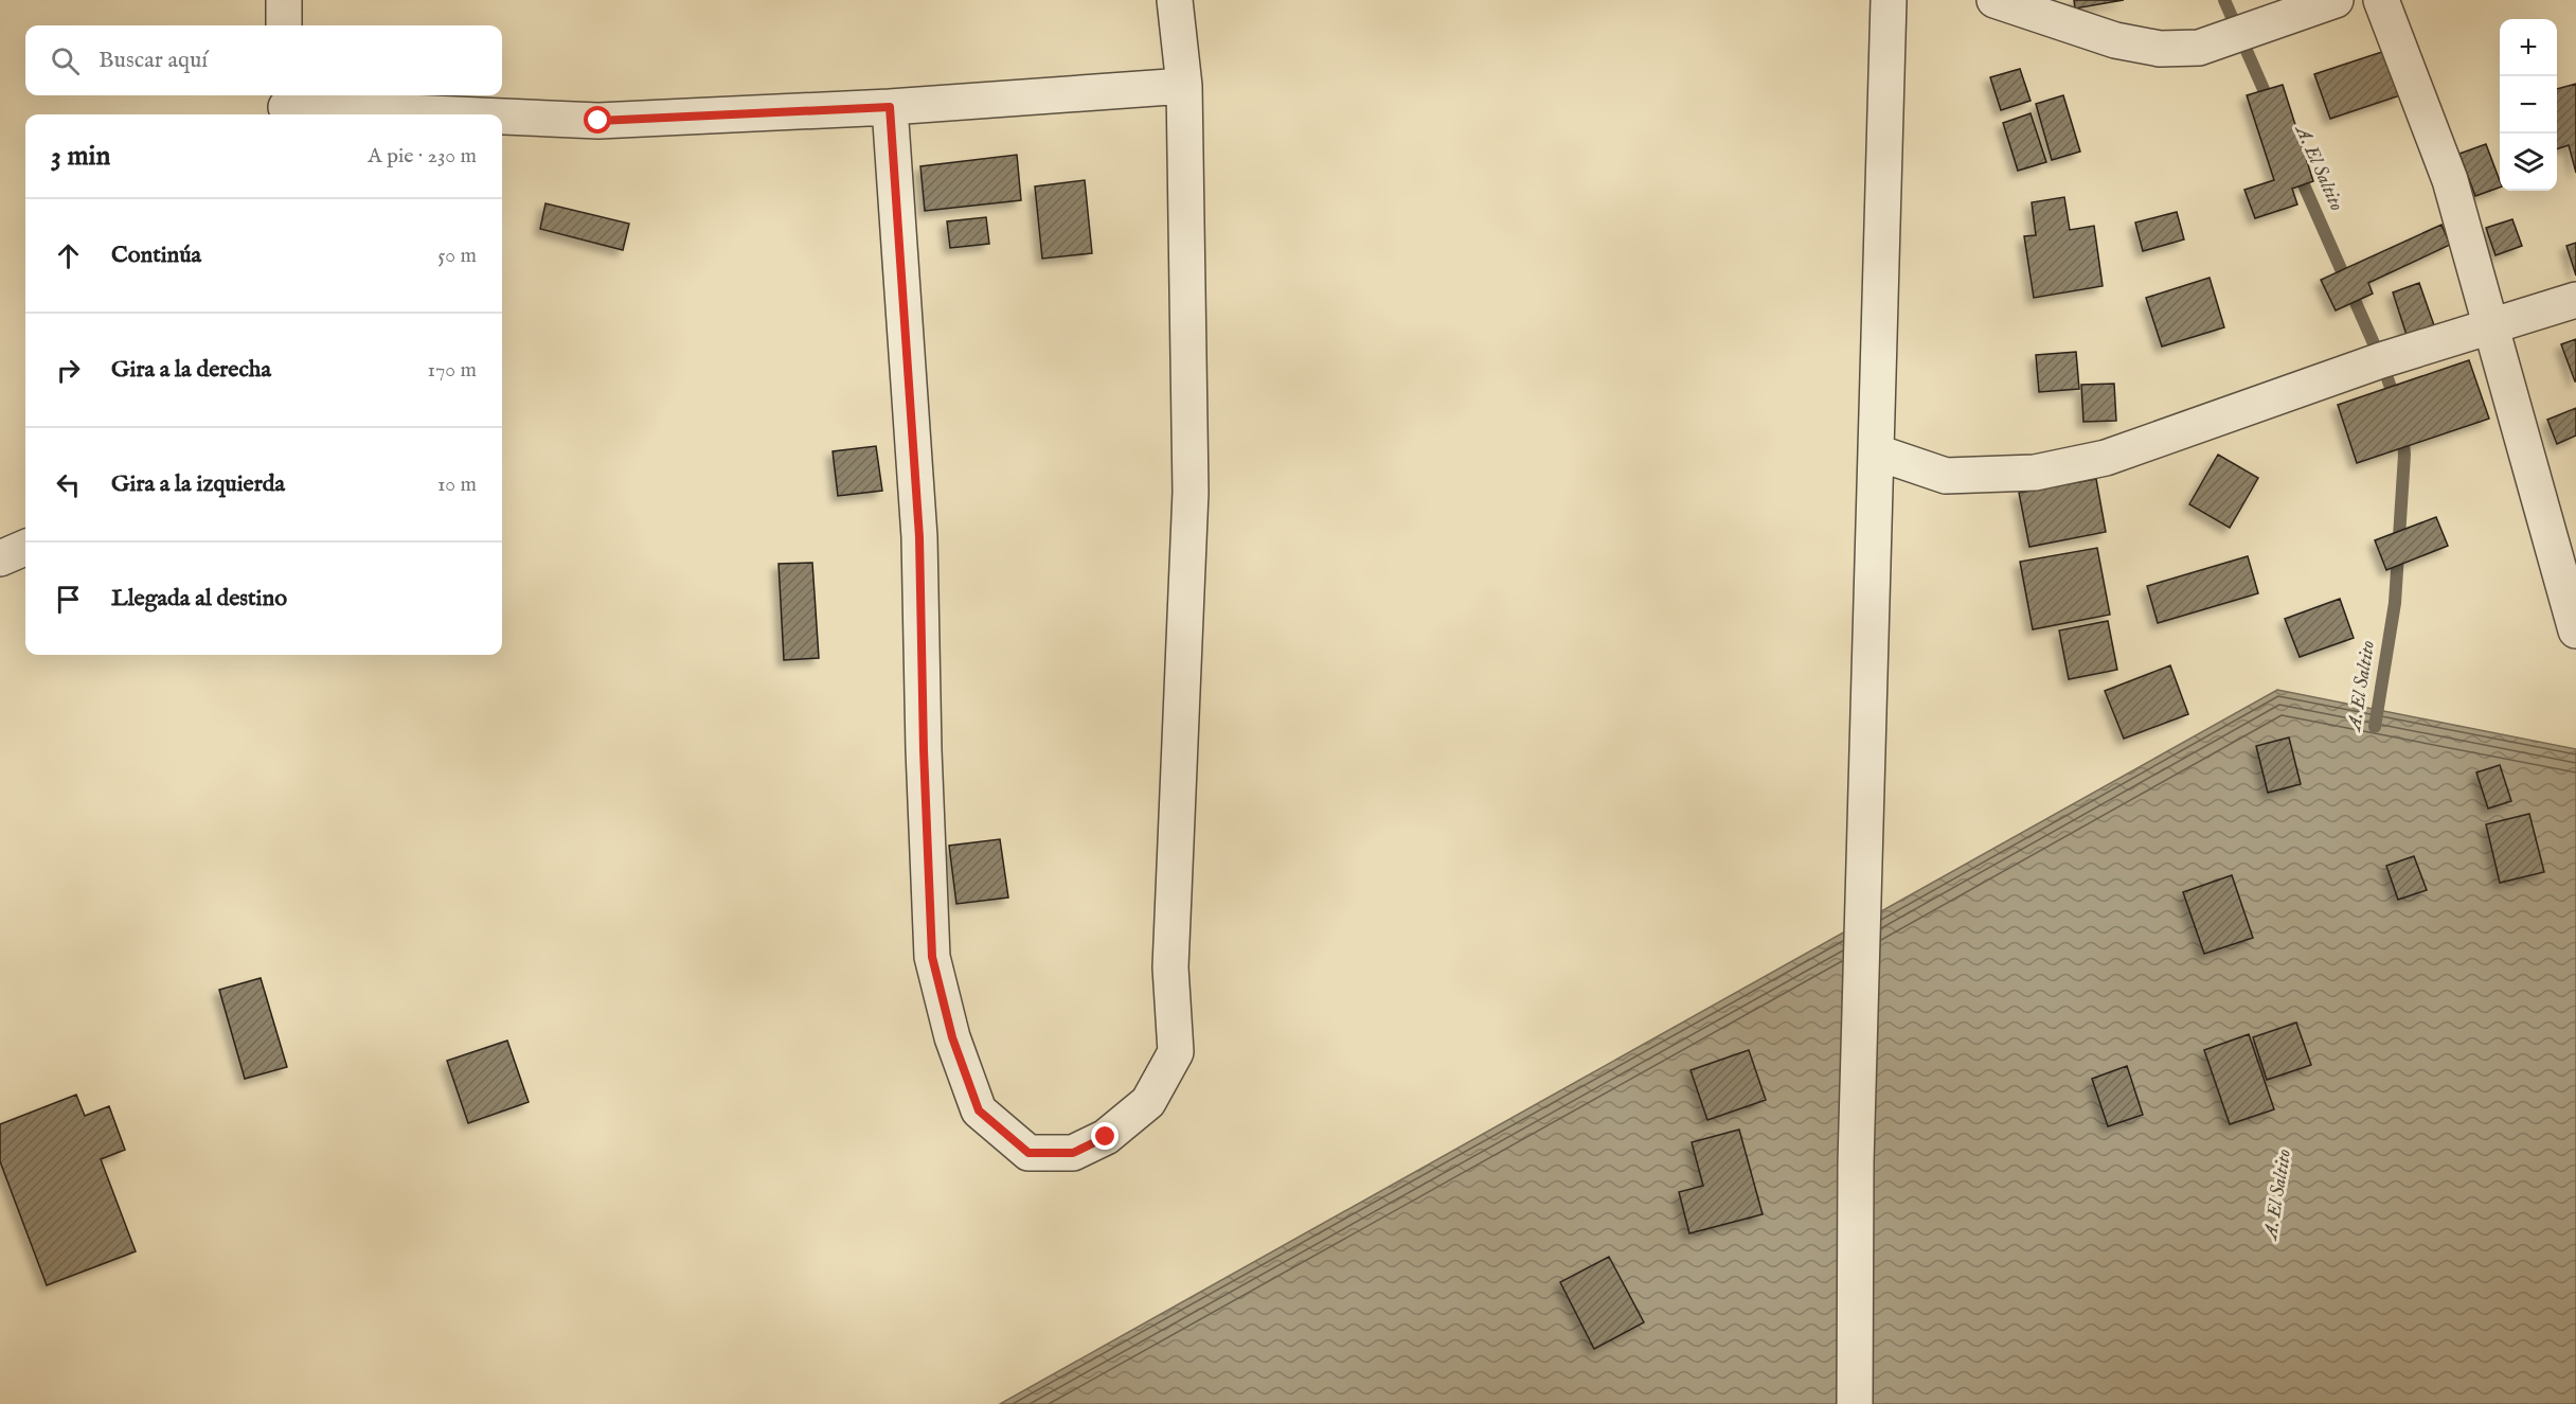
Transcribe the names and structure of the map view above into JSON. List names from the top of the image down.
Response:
{
  "water": ["A. El Saltito"],
  "page": {
    "map_buttons": ["+", "−"],
    "search": "Buscar aquí",
    "heading": ["3 min", "A pie · 230 m"],
    "list": [
      ["Continúa", "50 m"],
      ["Gira a la derecha", "170 m"],
      ["Gira a la izquierda", "10 m"],
      "Llegada al destino"
    ]
  }
}
